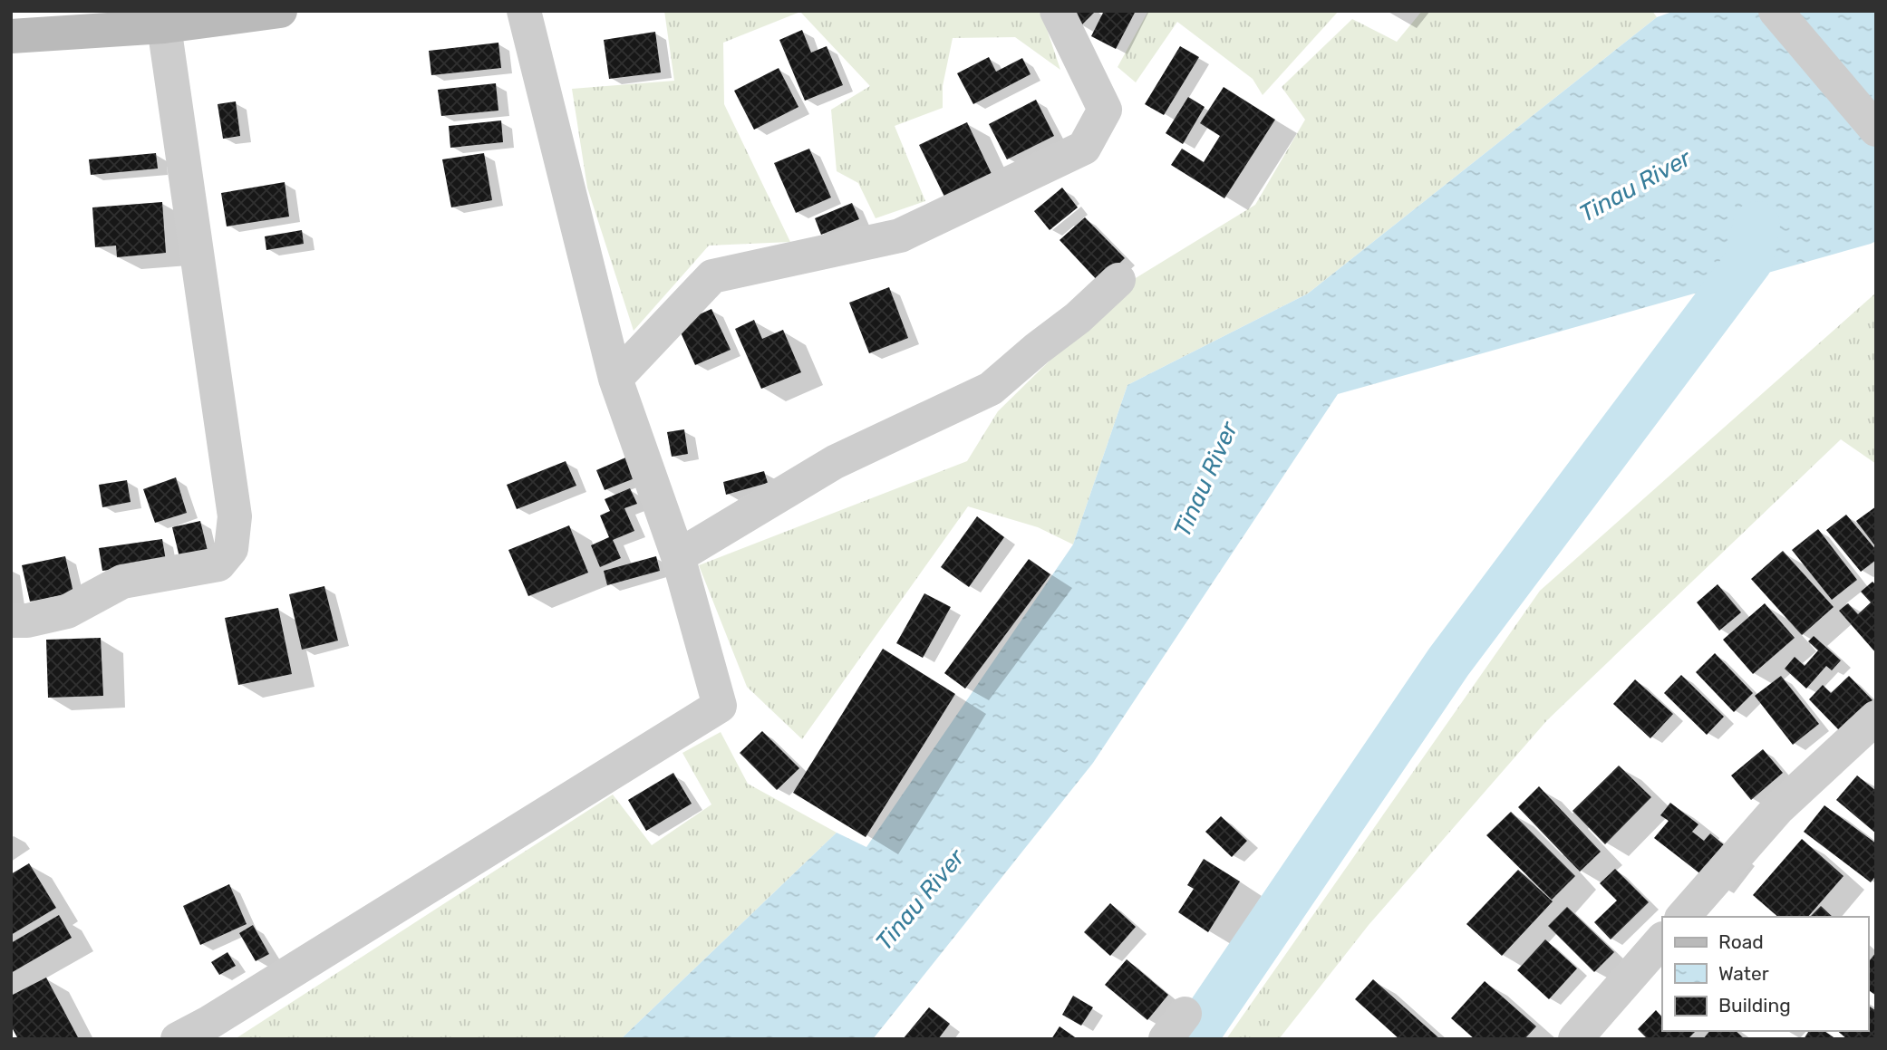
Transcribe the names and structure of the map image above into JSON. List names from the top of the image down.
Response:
{
  "water": ["Tinau River"],
  "legend": ["Road", "Water", "Building"]
}
